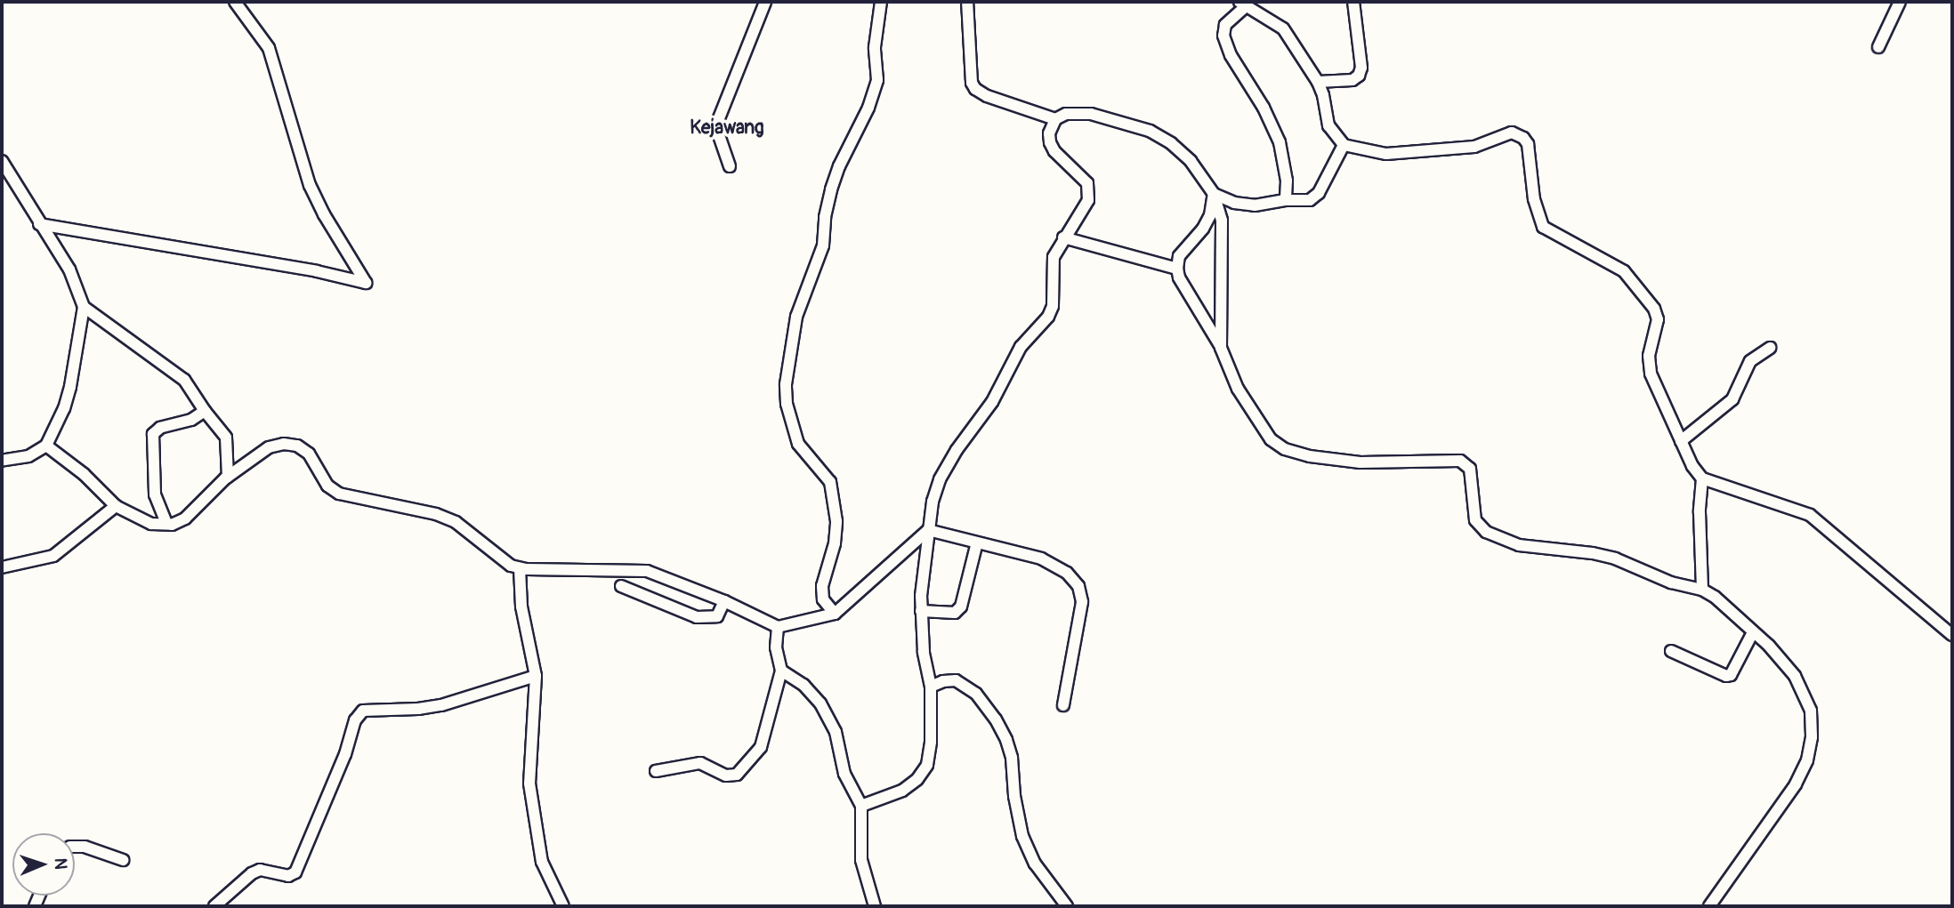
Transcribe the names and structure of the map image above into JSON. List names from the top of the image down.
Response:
{
  "districts": ["Kejawang"],
  "north": "right"
}
